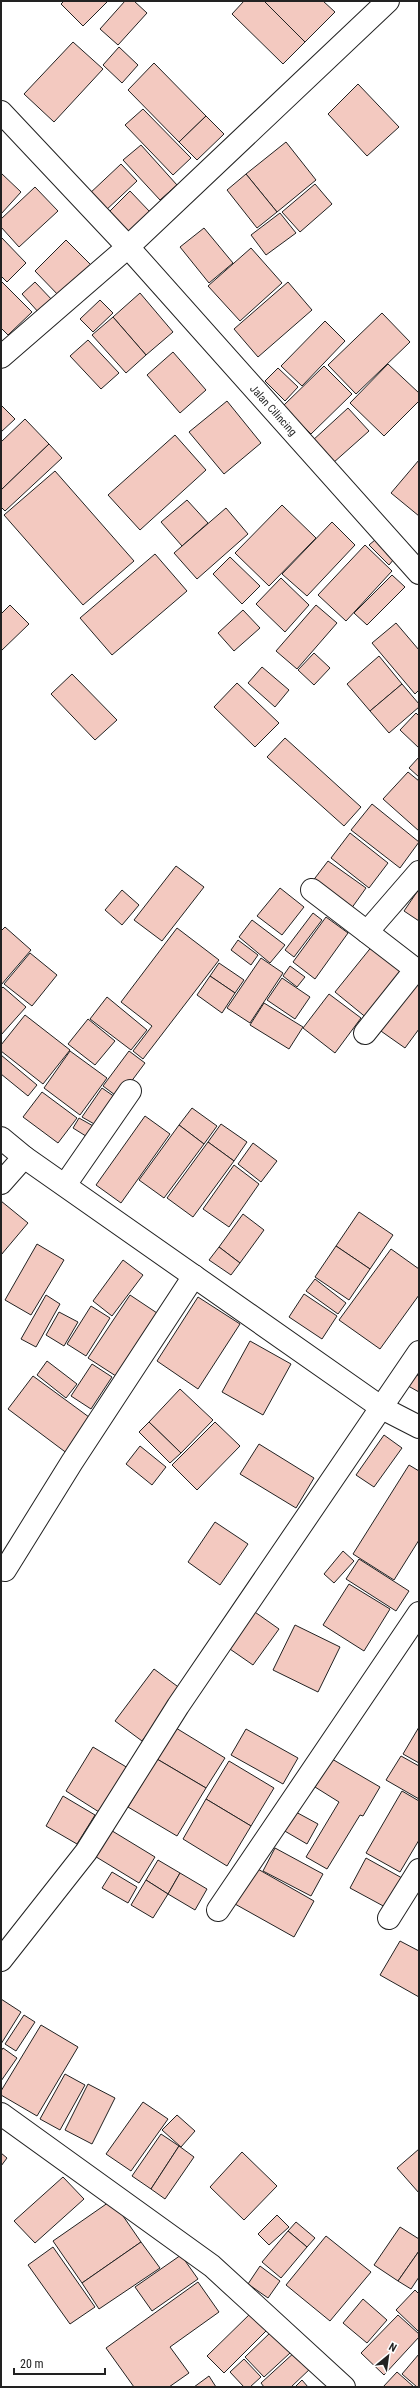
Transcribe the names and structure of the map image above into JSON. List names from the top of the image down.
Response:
{
  "streets": {
    "street": ["Jalan Cilincing"]
  },
  "scale_bar": "20 m",
  "north": "top right"
}
